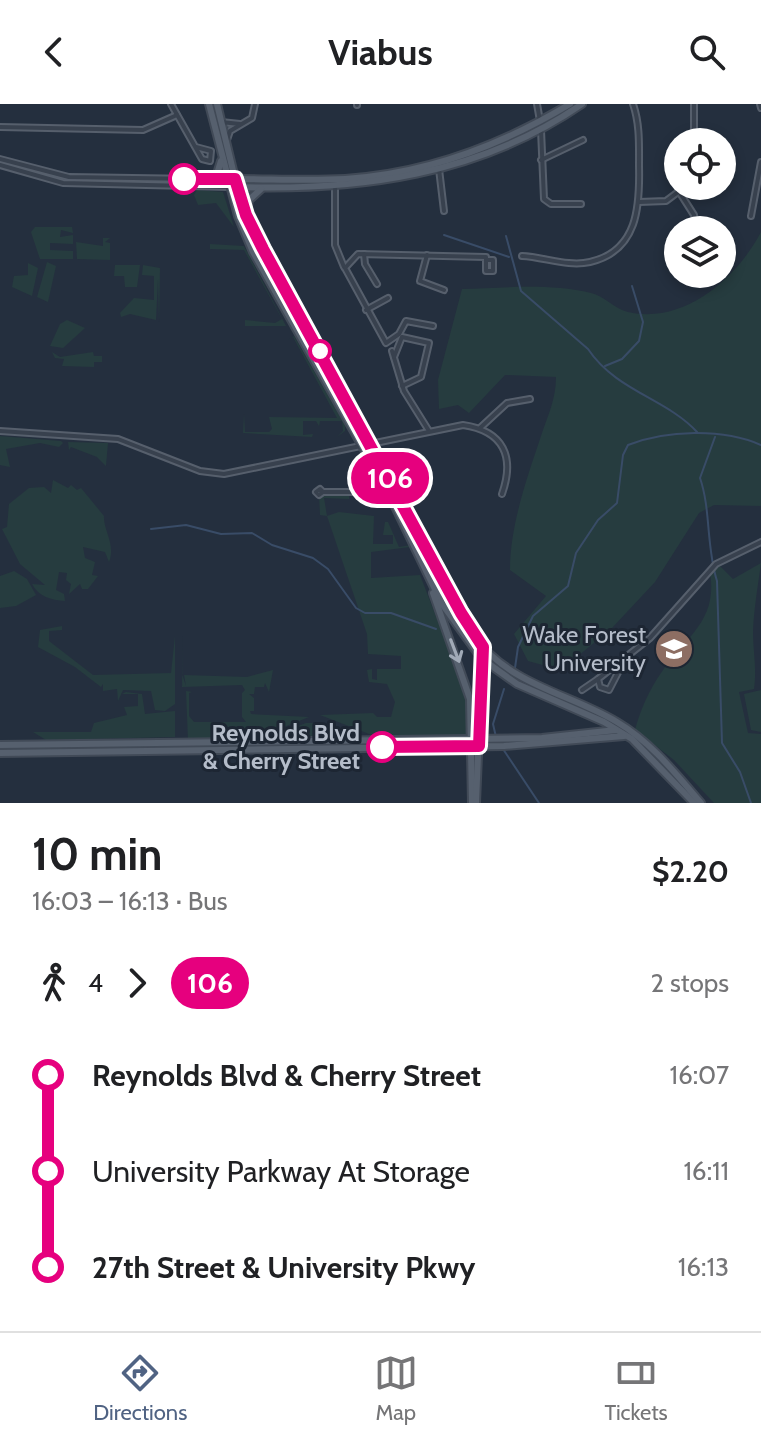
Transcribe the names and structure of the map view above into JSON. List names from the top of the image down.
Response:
{
  "places": {
    "school or university": ["Wake Forest University"],
    "other": ["Reynolds Blvd & Cherry Street"]
  },
  "lines": ["bus line 106"],
  "page": {
    "header": "Viabus",
    "on_map": "106",
    "heading": ["10 min", "16:03 – 16:13 · Bus", "$2.20"],
    "legs": ["4", "106", "2 stops"],
    "list": [
      {
        "name": "Reynolds Blvd & Cherry Street",
        "value": "16:07"
      },
      {
        "name": "University Parkway At Storage",
        "value": "16:11"
      },
      {
        "name": "27th Street & University Pkwy",
        "value": "16:13"
      }
    ],
    "tabs": ["Directions", "Map", "Tickets"]
  }
}
